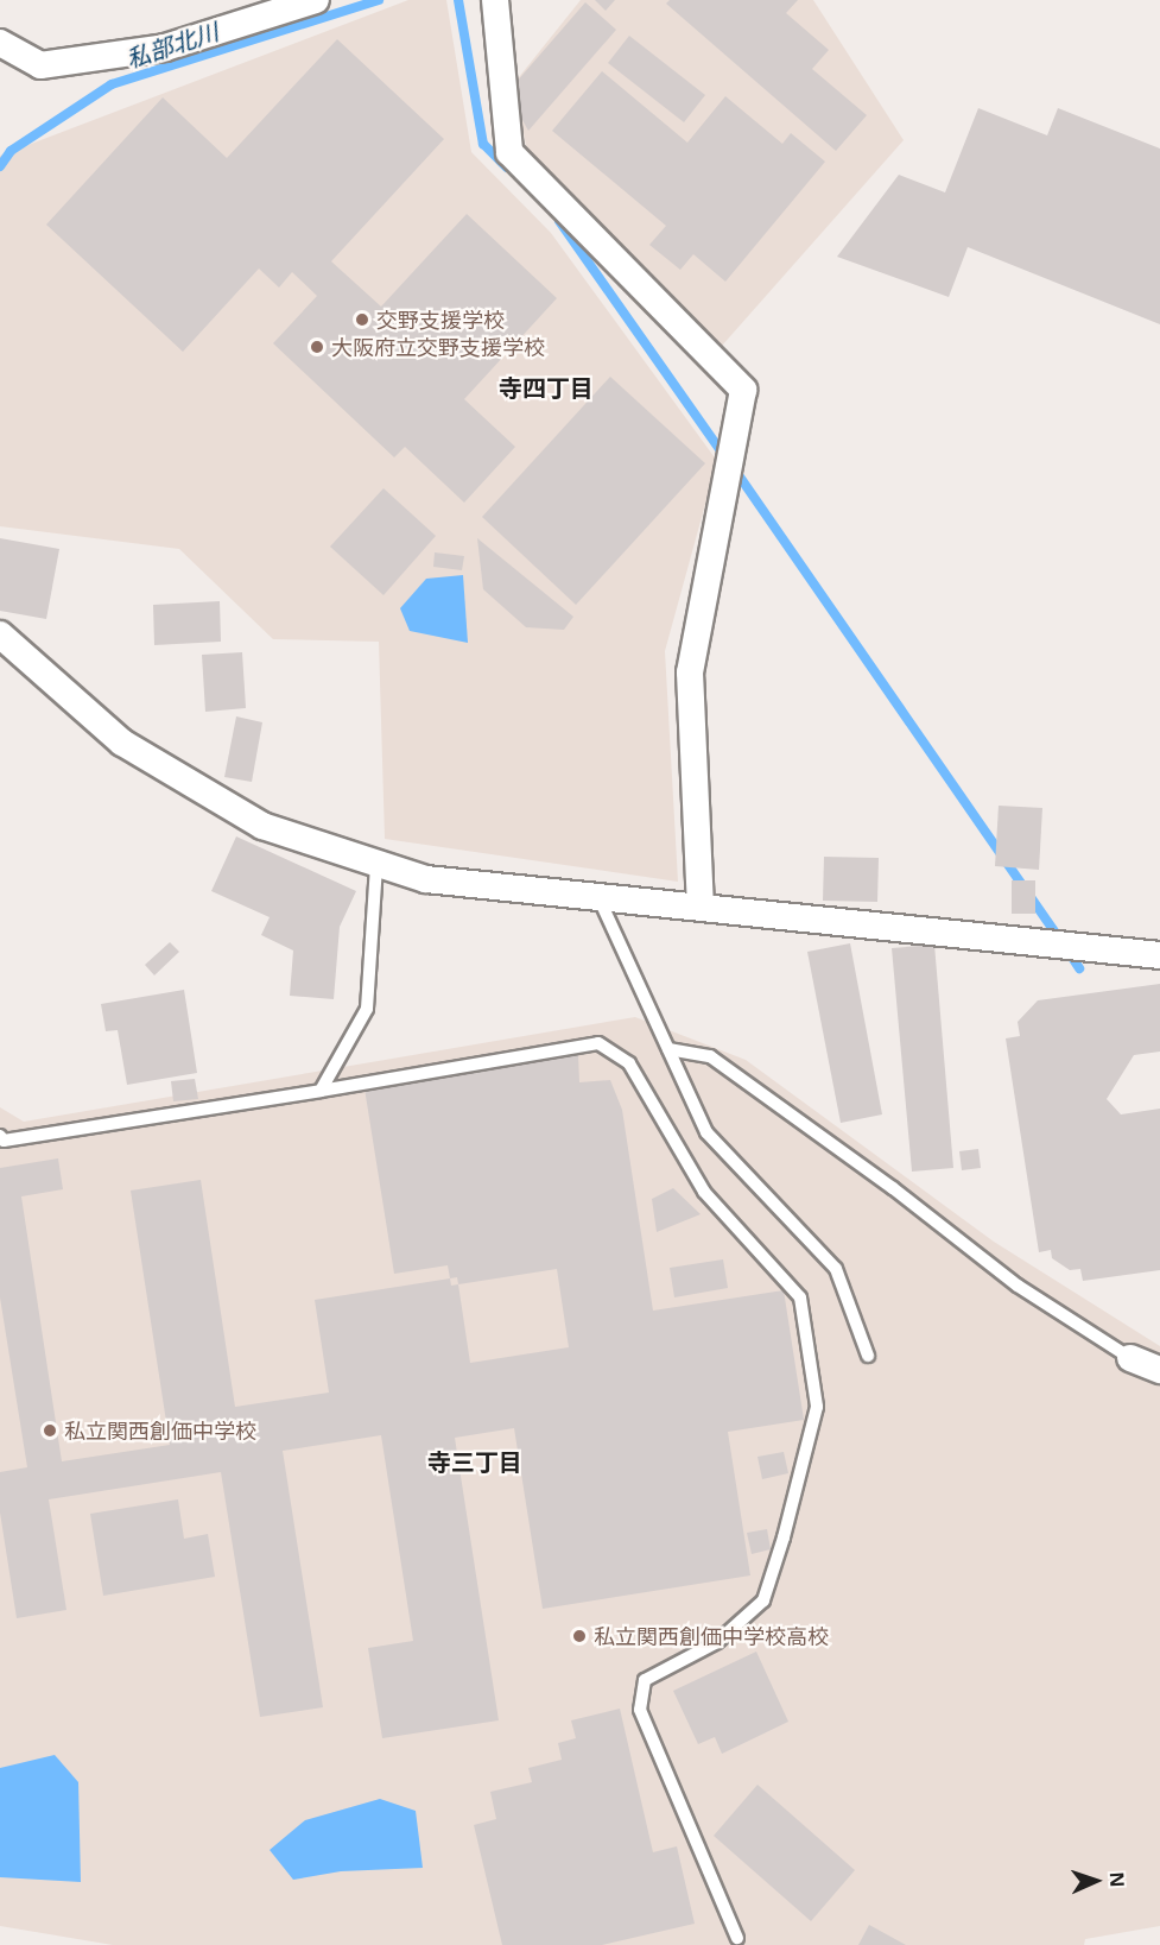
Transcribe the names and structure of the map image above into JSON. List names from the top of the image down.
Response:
{
  "districts": ["寺四丁目", "寺三丁目"],
  "water": ["私部北川"],
  "places": [
    "交野支援学校",
    "大阪府立交野支援学校",
    "私立関西創価中学校",
    "私立関西創価中学校高校"
  ],
  "north": "right"
}
